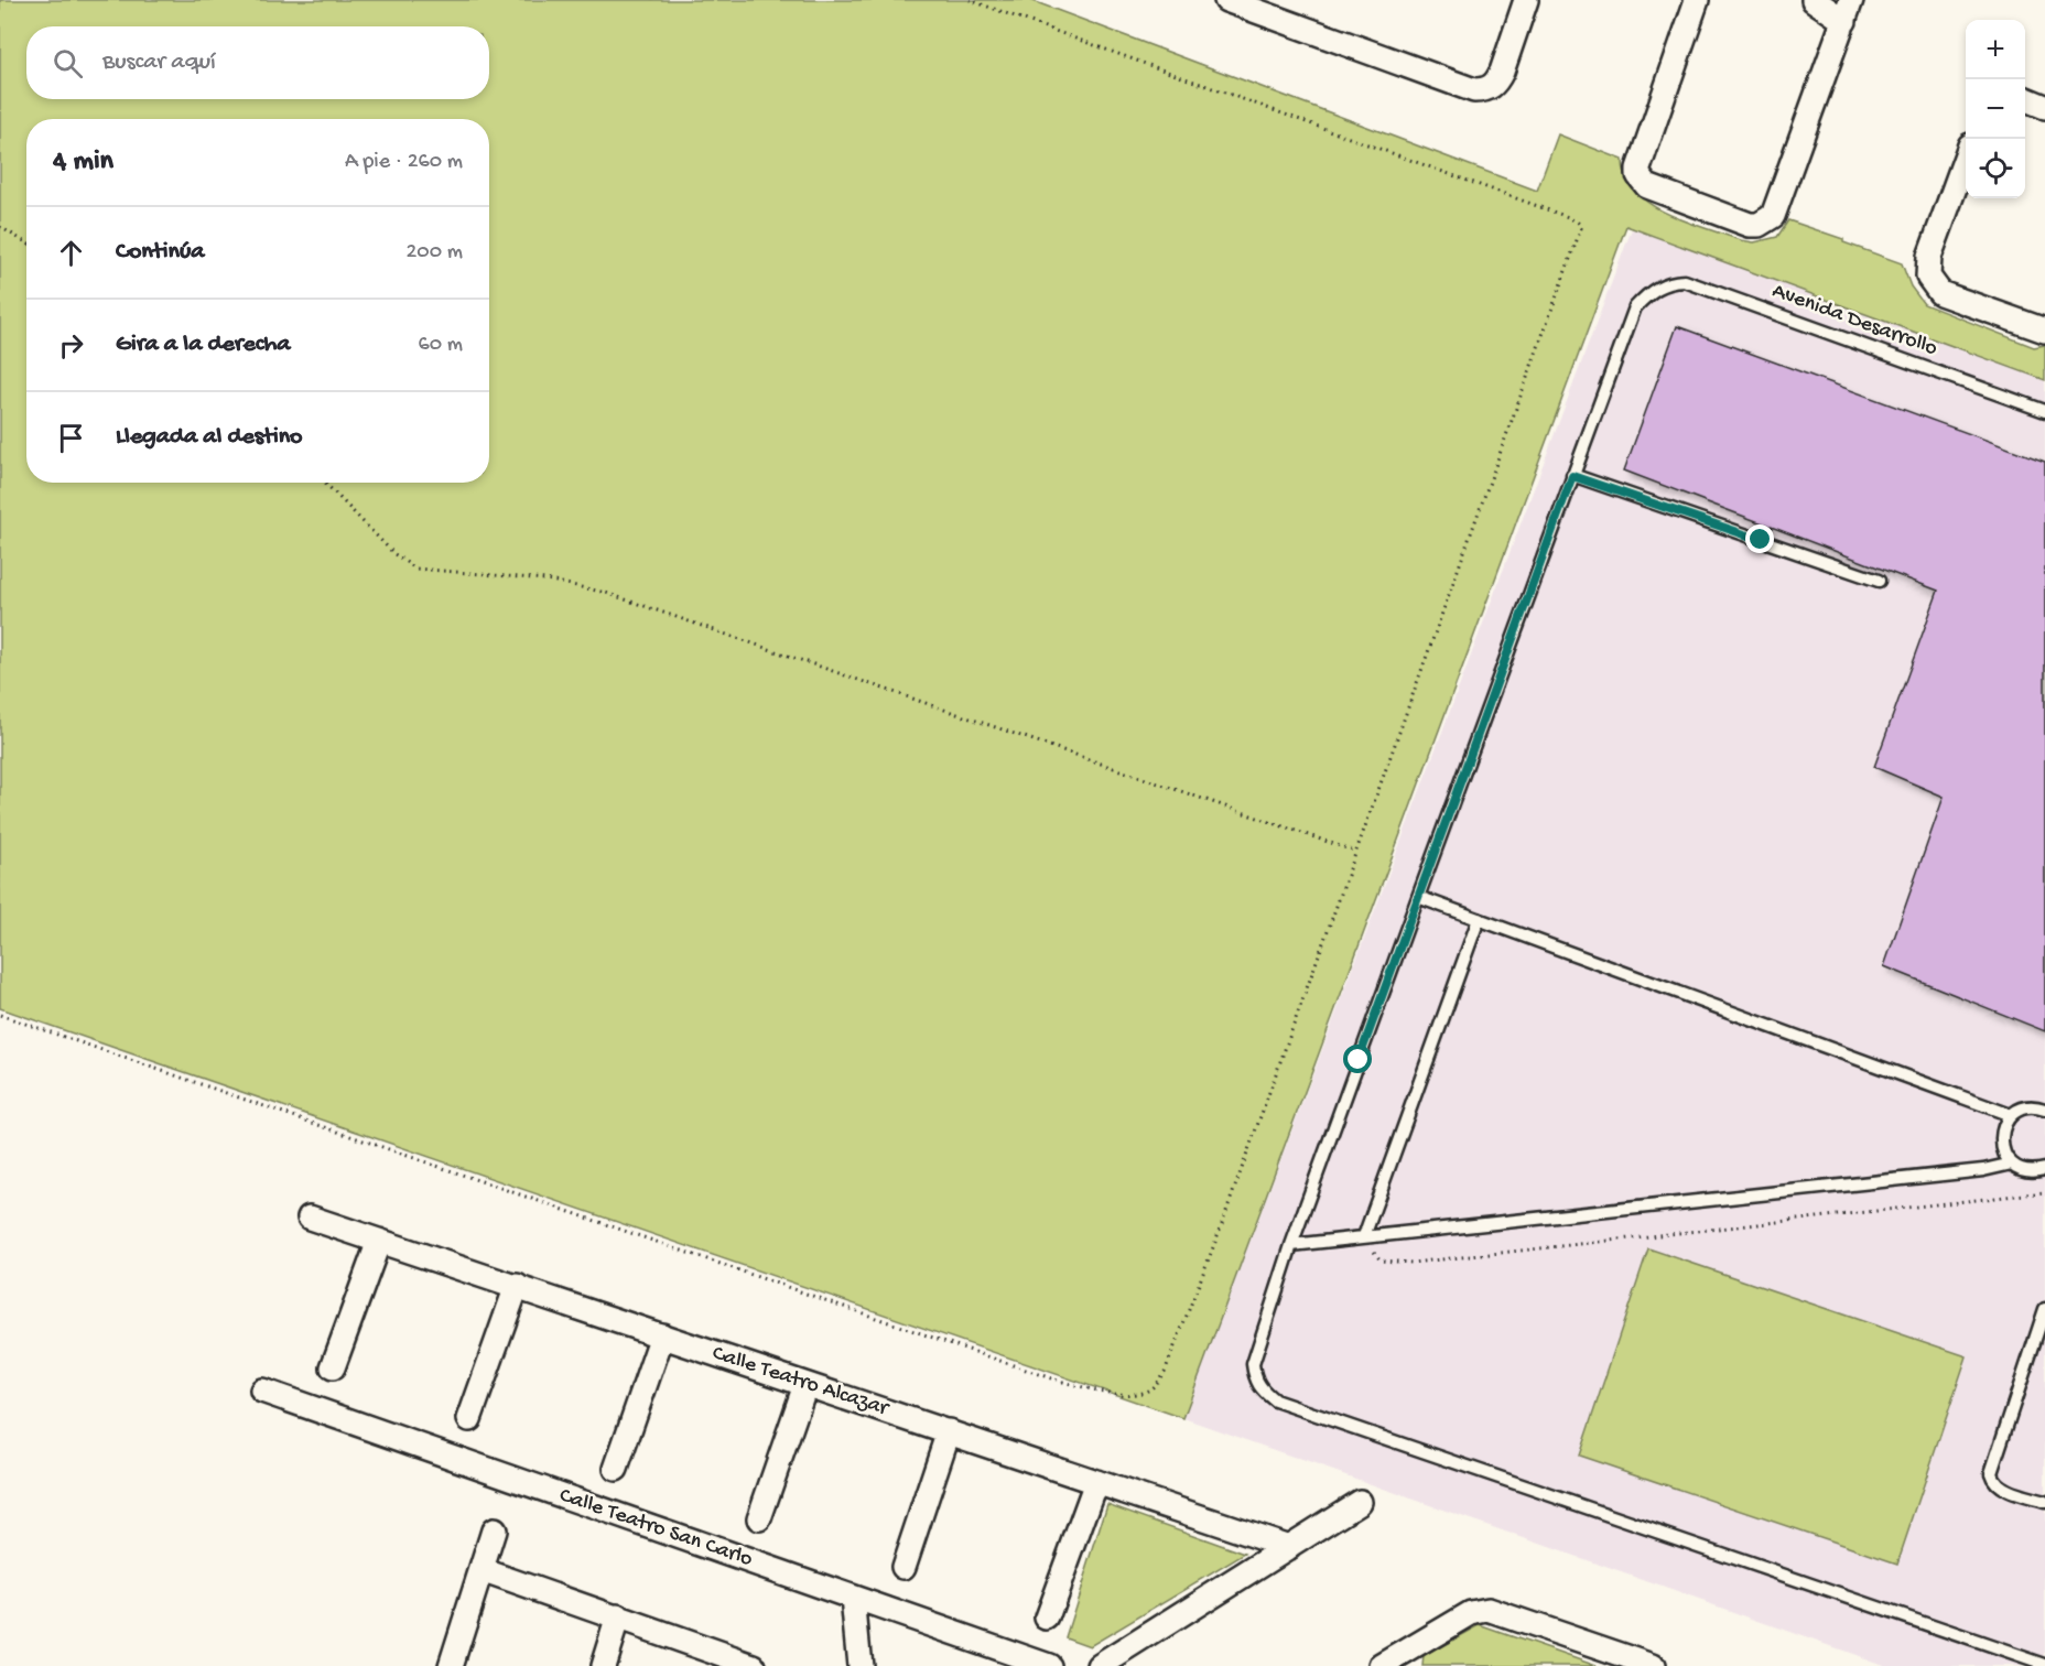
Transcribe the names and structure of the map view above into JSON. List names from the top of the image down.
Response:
{
  "streets": {
    "street": ["Calle Teatro Alcazar", "Calle Teatro San Carlo"],
    "lane": ["Avenida Desarrollo"]
  },
  "page": {
    "map_buttons": ["+", "−"],
    "search": "Buscar aquí",
    "heading": ["4 min", "A pie · 260 m"],
    "list": [
      ["Continúa", "200 m"],
      ["Gira a la derecha", "60 m"],
      "Llegada al destino"
    ]
  }
}
